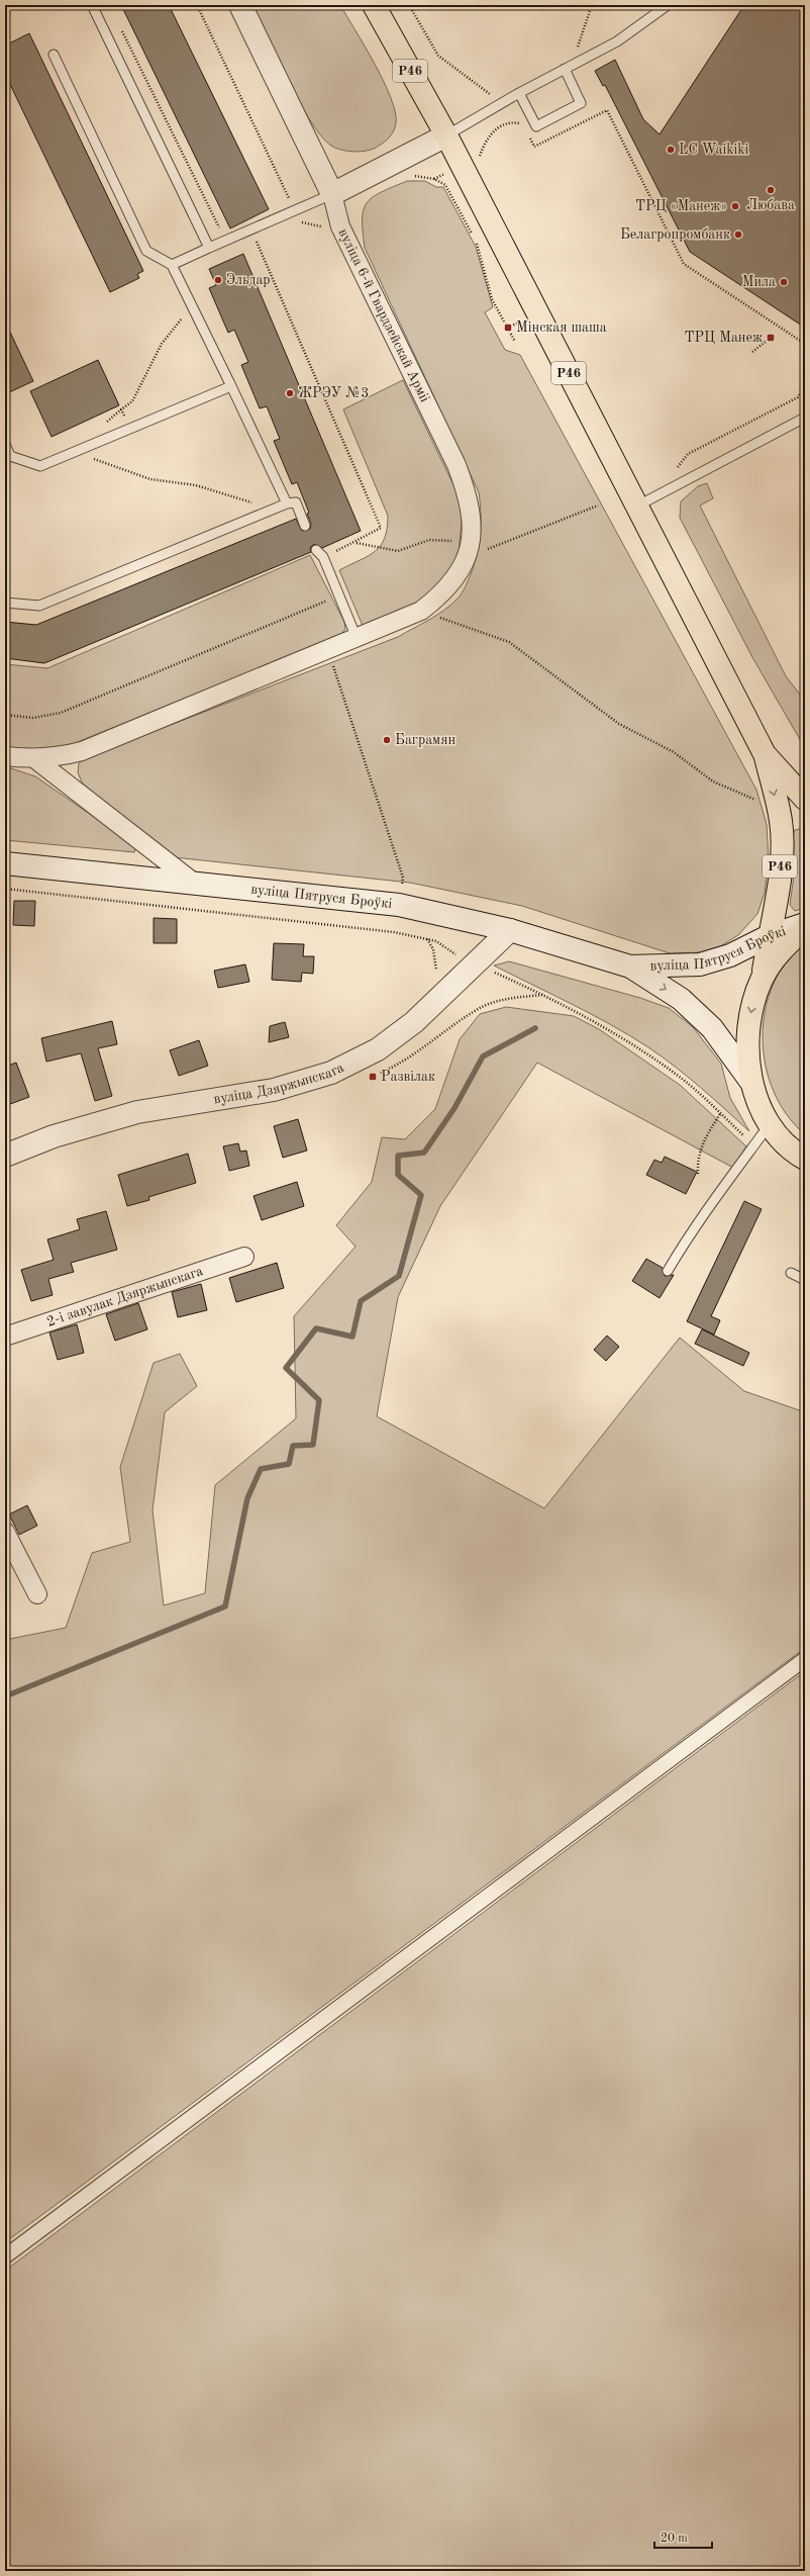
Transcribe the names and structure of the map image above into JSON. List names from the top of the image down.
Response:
{
  "streets": {
    "main road": [
      "Р46",
      "вуліца 6-й Гвардзейскай Арміі",
      "вуліца Пятруся Броўкі",
      "вуліца Дзяржынскага"
    ],
    "street": ["2-і завулак Дзяржынскага"]
  },
  "crossings": [
    ["Р46", "вуліца Пятруся Броўкі"],
    ["вуліца Пятруся Броўкі", "вуліца Дзяржынскага"]
  ],
  "places": {
    "other": [
      "LC Waikiki",
      "Любава",
      "ТРЦ «Манеж»",
      "Белагропромбанк",
      "Эльдар",
      "Мила",
      "ЖРЭУ №3",
      "Баграмян"
    ],
    "transit": ["Мінская шаша", "ТРЦ Манеж", "Развілак"]
  },
  "scale_bar": "20 m"
}
